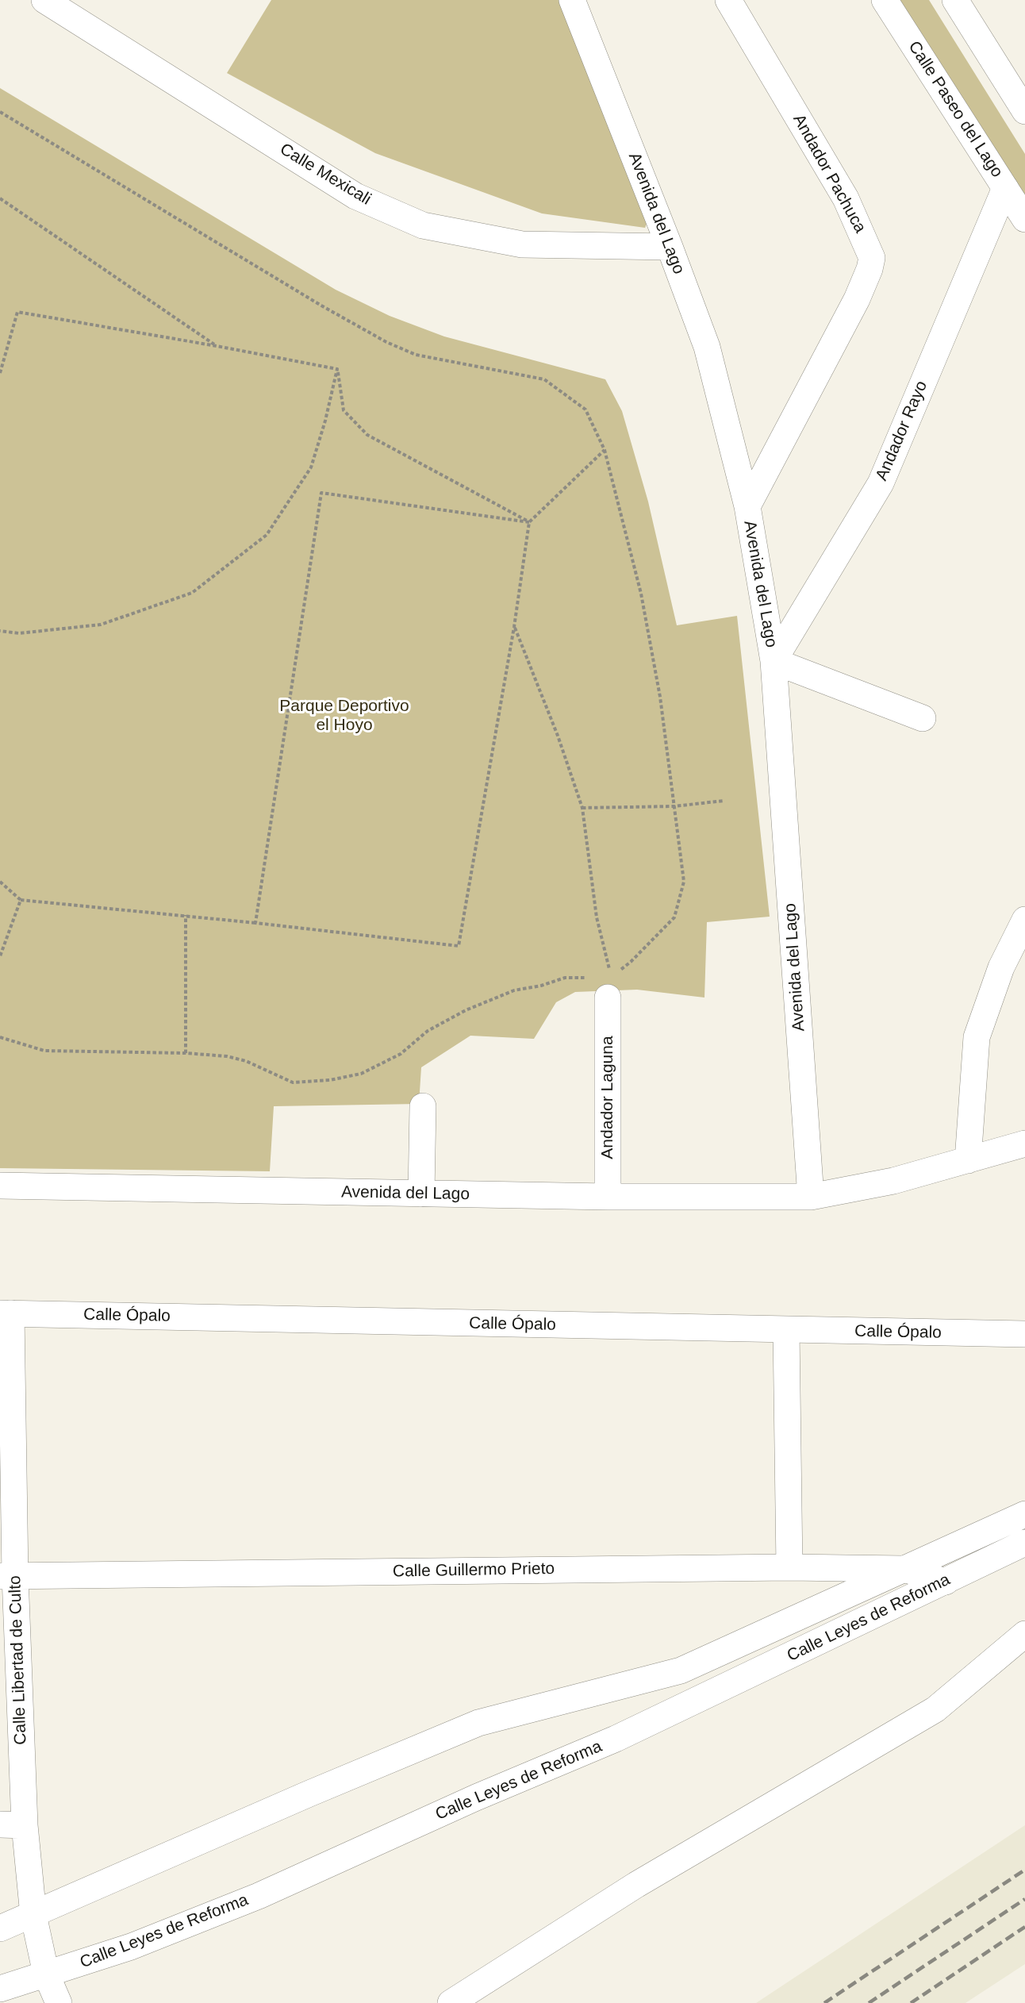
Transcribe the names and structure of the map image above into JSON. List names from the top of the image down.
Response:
{
  "streets": {
    "street": [
      "Calle Paseo del Lago",
      "Andador Pachuca",
      "Calle Mexicali",
      "Avenida del Lago",
      "Andador Rayo",
      "Andador Laguna",
      "Calle Ópalo",
      "Calle Guillermo Prieto",
      "Calle Leyes de Reforma",
      "Calle Libertad de Culto"
    ]
  },
  "crossings": [
    ["Calle Paseo del Lago", "Andador Rayo"],
    ["Andador Pachuca", "Avenida del Lago"],
    ["Calle Mexicali", "Avenida del Lago"],
    ["Avenida del Lago", "Andador Rayo"],
    ["Avenida del Lago", "Andador Laguna"],
    ["Calle Ópalo", "Calle Libertad de Culto"],
    ["Calle Guillermo Prieto", "Calle Leyes de Reforma"],
    ["Calle Guillermo Prieto", "Calle Libertad de Culto"],
    ["Calle Leyes de Reforma", "Calle Libertad de Culto"]
  ],
  "parks": ["Parque Deportivo el Hoyo"]
}
